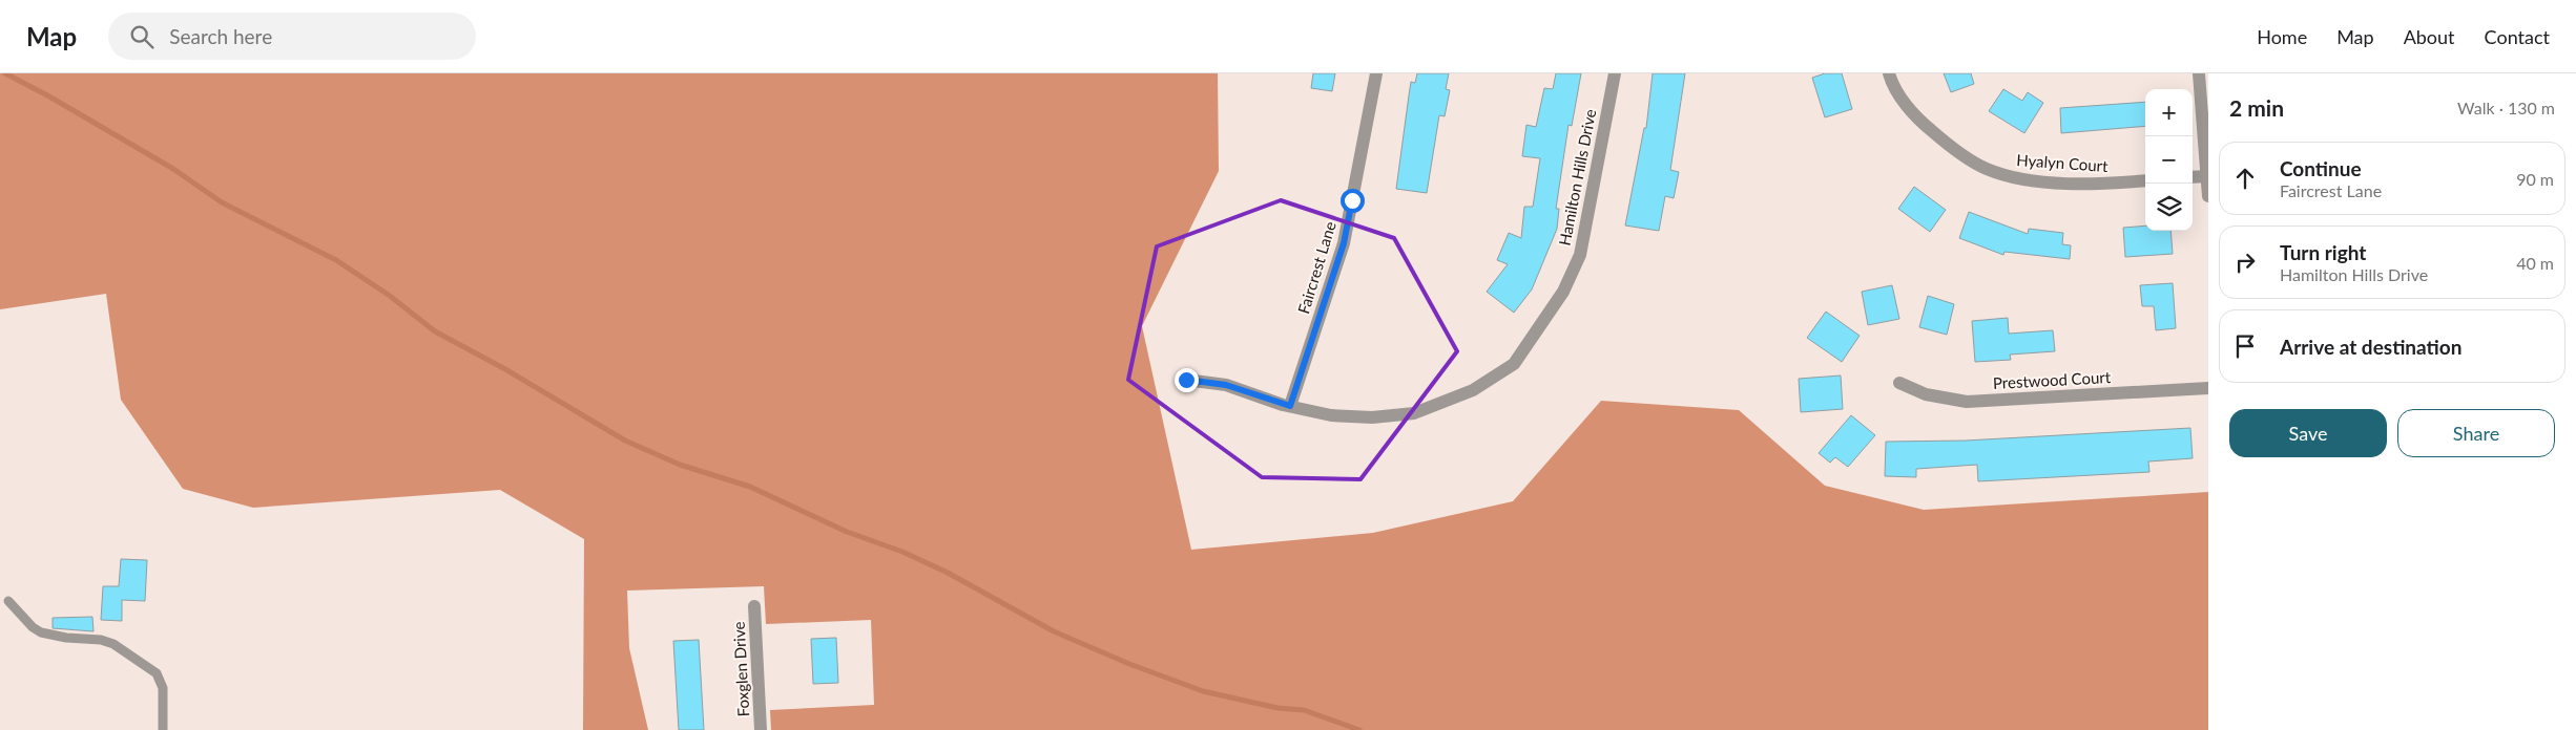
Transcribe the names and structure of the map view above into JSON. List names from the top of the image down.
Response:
{
  "streets": {
    "street": [
      "Hyalyn Court",
      "Hamilton Hills Drive",
      "Faircrest Lane",
      "Prestwood Court",
      "Foxglen Drive"
    ]
  },
  "crossings": [
    ["Hamilton Hills Drive", "Faircrest Lane"]
  ],
  "page": {
    "header": "Map",
    "search": "Search here",
    "nav": [
      "Home",
      "Map",
      "About",
      "Contact"
    ],
    "heading": ["2 min", "Walk · 130 m"],
    "map_buttons": ["+", "−"],
    "list": [
      ["Continue", "Faircrest Lane", "90 m"],
      ["Turn right", "Hamilton Hills Drive", "40 m"],
      "Arrive at destination"
    ],
    "buttons": ["Save", "Share"]
  }
}
